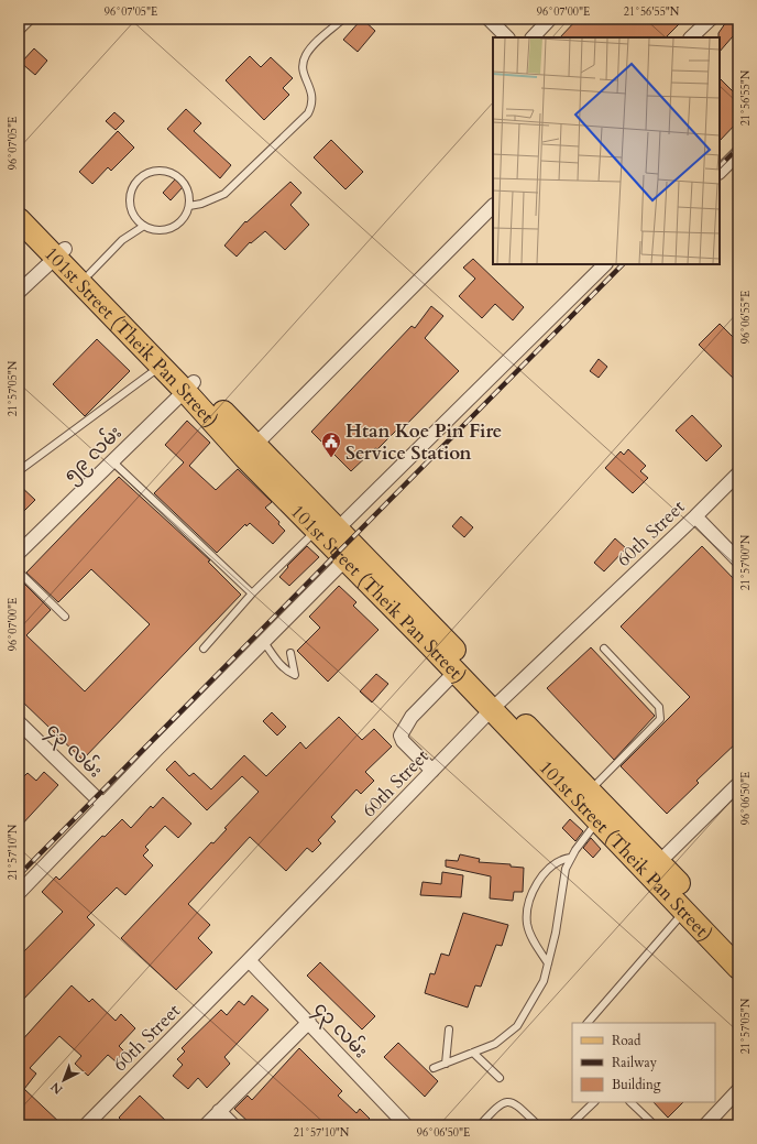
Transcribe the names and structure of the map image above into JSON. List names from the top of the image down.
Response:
{
  "streets": {
    "main road": ["101st Street (Theik Pan Street)"],
    "street": ["၅၉ လမ်း", "60th Street", "၄၃ လမ်း"]
  },
  "crossings": [
    ["101st Street (Theik Pan Street)", "၅၉ လမ်း"],
    ["101st Street (Theik Pan Street)", "60th Street"],
    ["60th Street", "၄၃ လမ်း"]
  ],
  "places": {
    "public building": ["Htan Koe Pin Fire Service Station"]
  },
  "legend": ["Road", "Railway", "Building"],
  "north": "bottom left",
  "coordinates": [
    "96°07'05\"E",
    "96°07'00\"E",
    "21°56'55\"N",
    "96°06'55\"E",
    "21°57'05\"N",
    "21°57'00\"N",
    "96°06'50\"E",
    "21°57'10\"N"
  ]
}
